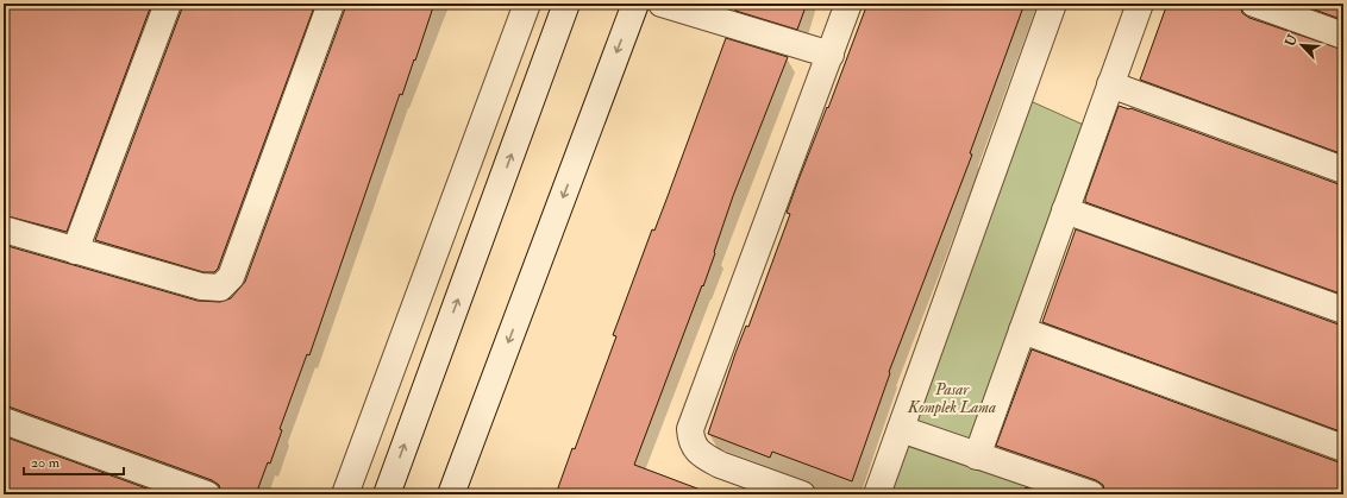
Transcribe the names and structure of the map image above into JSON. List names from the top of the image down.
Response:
{
  "parks": ["Pasar Komplek Lama"],
  "scale_bar": "20 m",
  "north": "top left"
}
